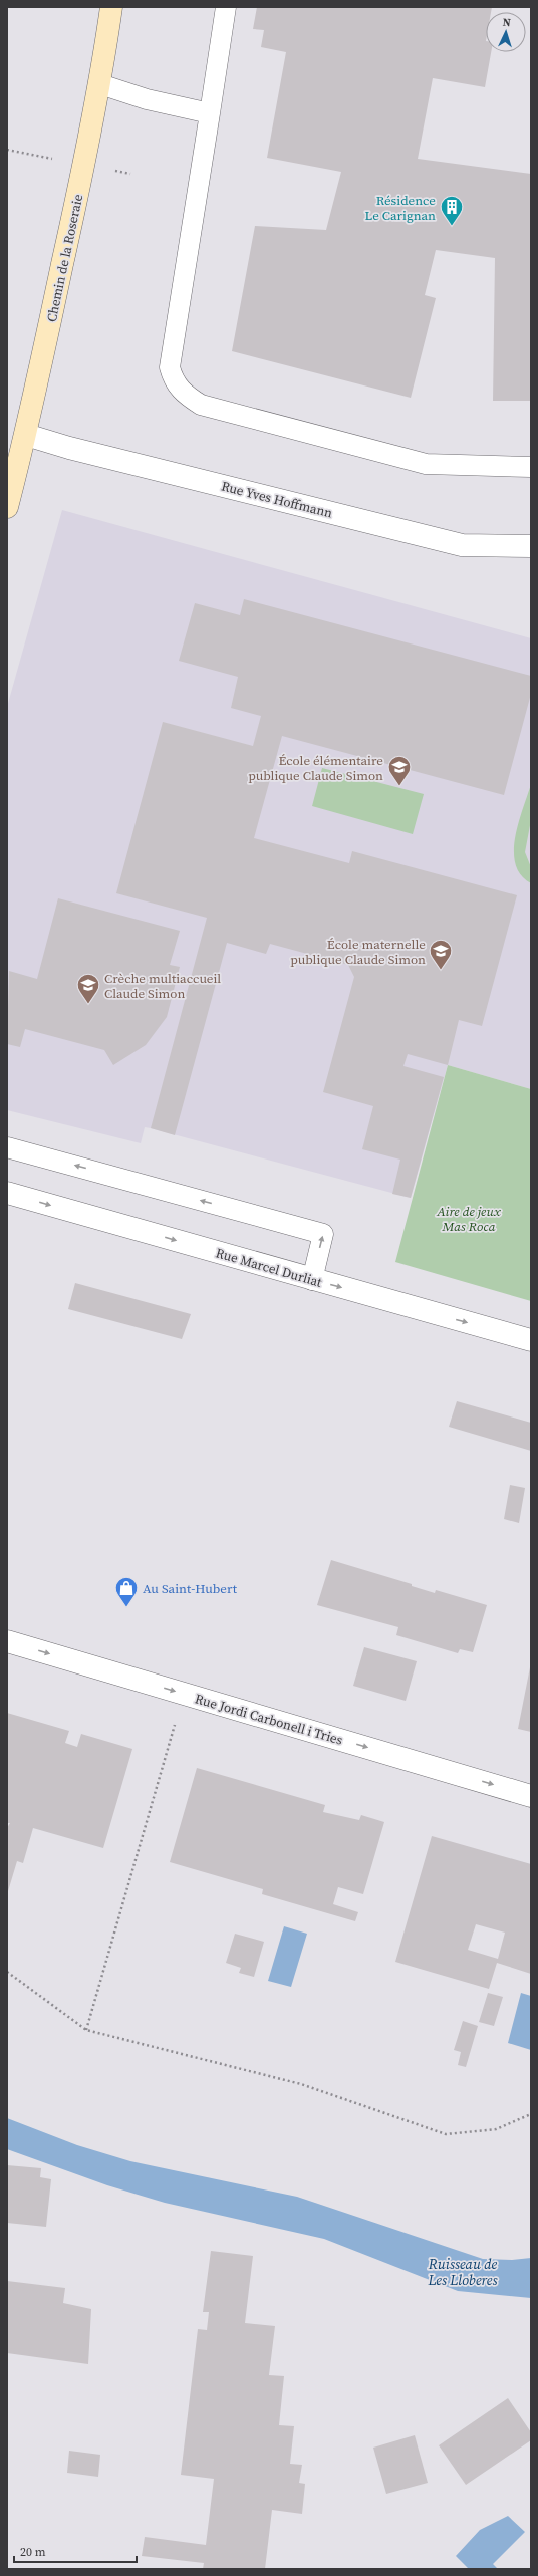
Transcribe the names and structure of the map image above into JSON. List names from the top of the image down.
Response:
{
  "streets": {
    "street": [
      "Chemin de la Roseraie",
      "Rue Yves Hoffmann",
      "Rue Marcel Durliat",
      "Rue Jordi Carbonell i Tries"
    ]
  },
  "crossings": [
    ["Chemin de la Roseraie", "Rue Yves Hoffmann"]
  ],
  "one_way": ["Rue Marcel Durliat", "Rue Jordi Carbonell i Tries"],
  "water": ["Ruisseau de Les Lloberes"],
  "parks": ["Aire de jeux Mas Roca"],
  "places": {
    "building": ["Résidence Le Carignan"],
    "school or university": ["École élémentaire publique Claude Simon", "École maternelle publique Claude Simon", "Crèche multiaccueil Claude Simon"],
    "shop": ["Au Saint-Hubert"]
  },
  "scale_bar": "20 m",
  "north": "top"
}
